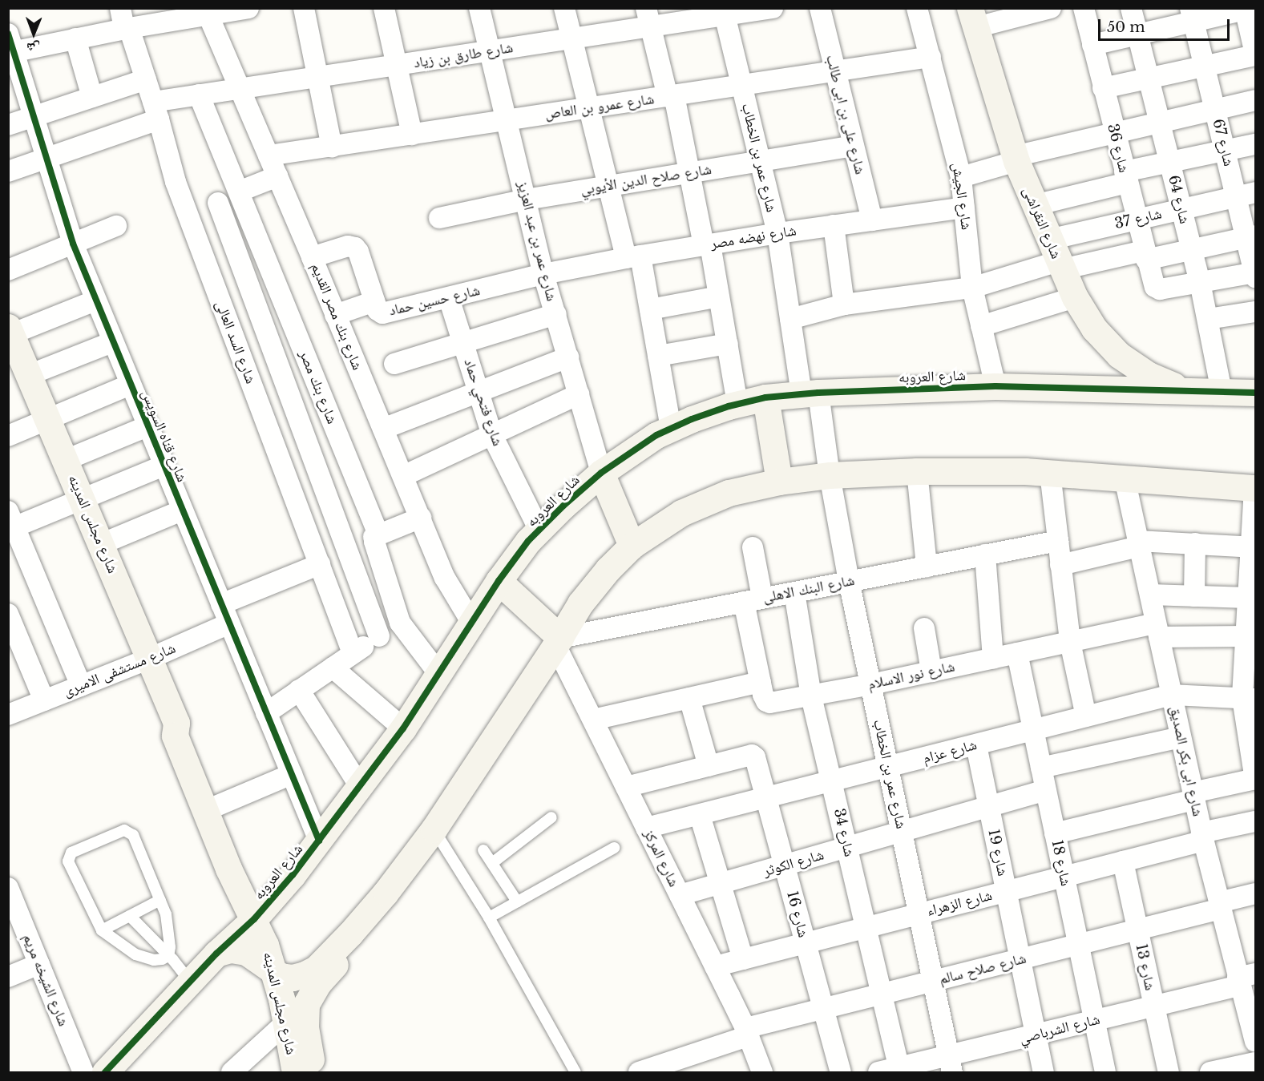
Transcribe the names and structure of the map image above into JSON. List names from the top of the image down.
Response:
{
  "streets": {
    "street": [
      "شارع طارق بن زياد",
      "شارع عمرو بن العاص",
      "شارع على بن ابى طالب",
      "شارع 67",
      "شارع 36",
      "شارع عمر بن الخطاب",
      "شارع صلاح الدين الأيوبي",
      "شارع الجيش",
      "شارع 64",
      "شارع 37",
      "شارع النقراشى",
      "شارع نهضه مصر",
      "شارع عمر بن عبد العزيز",
      "شارع حسين حماد",
      "شارع بنك مصر القديم",
      "شارع السد العالى",
      "شارع العروبه",
      "شارع بنك مصر",
      "شارع فتحي حماد",
      "شارع قناه السويس",
      "شارع مجلس المدينه",
      "شارع البنك الاهلى",
      "شارع مستشفى الاميرى",
      "شارع نور الاسلام",
      "شارع عزام",
      "شارع ابى بكر الصديق",
      "شارع 34",
      "شارع 19",
      "شارع المركز",
      "شارع الكوثر",
      "شارع 18",
      "شارع الزهراء",
      "شارع 16",
      "شارع 13",
      "شارع صلاح سالم",
      "شارع الشيخه مريم",
      "شارع الشرباصي"
    ]
  },
  "crossings": [
    ["شارع طارق بن زياد", "شارع عمر بن الخطاب"],
    ["شارع طارق بن زياد", "شارع عمر بن عبد العزيز"],
    ["شارع طارق بن زياد", "شارع بنك مصر القديم"],
    ["شارع طارق بن زياد", "شارع السد العالى"],
    ["شارع طارق بن زياد", "شارع بنك مصر"],
    ["شارع طارق بن زياد", "شارع قناه السويس"],
    ["شارع عمرو بن العاص", "شارع على بن ابى طالب"],
    ["شارع عمرو بن العاص", "شارع عمر بن الخطاب"],
    ["شارع عمرو بن العاص", "شارع الجيش"],
    ["شارع عمرو بن العاص", "شارع عمر بن عبد العزيز"],
    ["شارع عمرو بن العاص", "شارع بنك مصر القديم"],
    ["شارع على بن ابى طالب", "شارع صلاح الدين الأيوبي"],
    ["شارع على بن ابى طالب", "شارع نهضه مصر"],
    ["شارع 67", "شارع 37"],
    ["شارع 36", "شارع 64"],
    ["شارع 36", "شارع 37"],
    ["شارع عمر بن الخطاب", "شارع صلاح الدين الأيوبي"],
    ["شارع عمر بن الخطاب", "شارع نهضه مصر"],
    ["شارع عمر بن الخطاب", "شارع العروبه"],
    ["شارع عمر بن الخطاب", "شارع البنك الاهلى"],
    ["شارع عمر بن الخطاب", "شارع نور الاسلام"],
    ["شارع عمر بن الخطاب", "شارع عزام"],
    ["شارع عمر بن الخطاب", "شارع الكوثر"],
    ["شارع عمر بن الخطاب", "شارع الزهراء"],
    ["شارع عمر بن الخطاب", "شارع صلاح سالم"],
    ["شارع عمر بن الخطاب", "شارع الشرباصي"],
    ["شارع صلاح الدين الأيوبي", "شارع عمر بن عبد العزيز"],
    ["شارع الجيش", "شارع نهضه مصر"],
    ["شارع الجيش", "شارع العروبه"],
    ["شارع 64", "شارع 37"],
    ["شارع 64", "شارع العروبه"],
    ["شارع 37", "شارع النقراشى"],
    ["شارع النقراشى", "شارع العروبه"],
    ["شارع نهضه مصر", "شارع عمر بن عبد العزيز"],
    ["شارع نهضه مصر", "شارع حسين حماد"],
    ["شارع عمر بن عبد العزيز", "شارع حسين حماد"],
    ["شارع عمر بن عبد العزيز", "شارع العروبه"],
    ["شارع حسين حماد", "شارع بنك مصر القديم"],
    ["شارع حسين حماد", "شارع فتحي حماد"],
    ["شارع بنك مصر القديم", "شارع العروبه"],
    ["شارع العروبه", "شارع بنك مصر"],
    ["شارع العروبه", "شارع فتحي حماد"],
    ["شارع العروبه", "شارع قناه السويس"],
    ["شارع العروبه", "شارع مجلس المدينه"],
    ["شارع قناه السويس", "شارع مستشفى الاميرى"],
    ["شارع مجلس المدينه", "شارع مستشفى الاميرى"],
    ["شارع البنك الاهلى", "شارع نور الاسلام"],
    ["شارع البنك الاهلى", "شارع 34"],
    ["شارع البنك الاهلى", "شارع المركز"],
    ["شارع نور الاسلام", "شارع ابى بكر الصديق"],
    ["شارع نور الاسلام", "شارع 34"],
    ["شارع نور الاسلام", "شارع 18"],
    ["شارع عزام", "شارع ابى بكر الصديق"],
    ["شارع عزام", "شارع 34"],
    ["شارع عزام", "شارع 19"],
    ["شارع عزام", "شارع المركز"],
    ["شارع عزام", "شارع 18"],
    ["شارع عزام", "شارع 16"],
    ["شارع ابى بكر الصديق", "شارع الزهراء"],
    ["شارع ابى بكر الصديق", "شارع صلاح سالم"],
    ["شارع ابى بكر الصديق", "شارع الشرباصي"],
    ["شارع 34", "شارع الكوثر"],
    ["شارع 34", "شارع الزهراء"],
    ["شارع 34", "شارع صلاح سالم"],
    ["شارع 34", "شارع الشرباصي"],
    ["شارع 19", "شارع الكوثر"],
    ["شارع 19", "شارع الزهراء"],
    ["شارع 19", "شارع صلاح سالم"],
    ["شارع 19", "شارع الشرباصي"],
    ["شارع المركز", "شارع الكوثر"],
    ["شارع المركز", "شارع الزهراء"],
    ["شارع المركز", "شارع صلاح سالم"],
    ["شارع الكوثر", "شارع 18"],
    ["شارع الكوثر", "شارع 16"],
    ["شارع 18", "شارع الزهراء"],
    ["شارع 18", "شارع صلاح سالم"],
    ["شارع 18", "شارع الشرباصي"],
    ["شارع الزهراء", "شارع 16"],
    ["شارع الزهراء", "شارع 13"],
    ["شارع 16", "شارع صلاح سالم"],
    ["شارع 13", "شارع صلاح سالم"],
    ["شارع 13", "شارع الشرباصي"]
  ],
  "scale_bar": "50 m",
  "north": "bottom"
}
